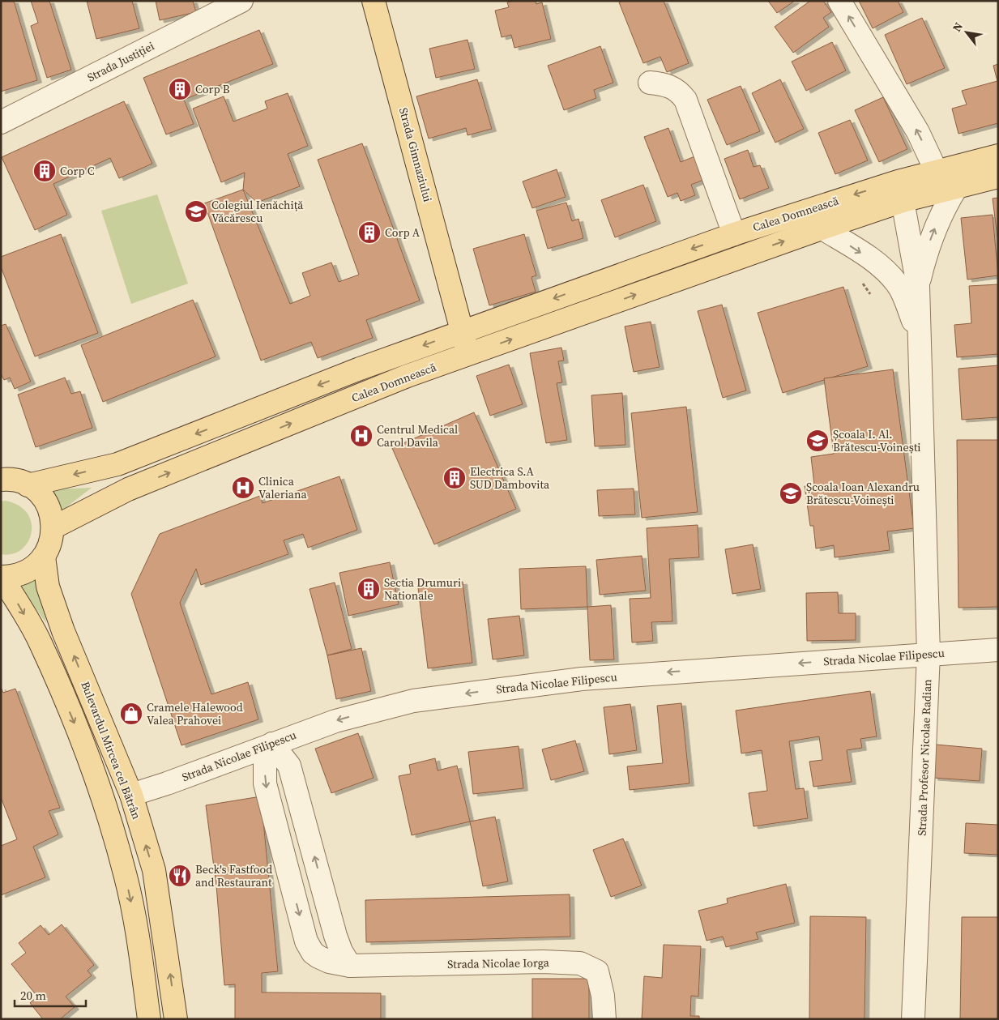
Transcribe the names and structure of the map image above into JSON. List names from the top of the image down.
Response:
{
  "streets": {
    "main road": ["Strada Gimnaziului", "Calea Domnească", "Bulevardul Mircea cel Bătrân"],
    "street": [
      "Strada Justiției",
      "Strada Nicolae Filipescu",
      "Strada Profesor Nicolae Radian",
      "Strada Nicolae Iorga"
    ]
  },
  "crossings": [
    ["Strada Gimnaziului", "Calea Domnească"],
    ["Calea Domnească", "Strada Profesor Nicolae Radian"],
    ["Strada Nicolae Filipescu", "Bulevardul Mircea cel Bătrân"],
    ["Strada Nicolae Filipescu", "Strada Profesor Nicolae Radian"]
  ],
  "one_way": ["Strada Nicolae Filipescu"],
  "places": {
    "building": [
      "Corp B",
      "Corp C",
      "Corp A",
      "Electrica S.A SUD Dambovita",
      "Sectia Drumuri Nationale"
    ],
    "school or university": ["Colegiul Ienăchiță Văcărescu", "Școala I. Al. Brătescu-Voinești", "Școala Ioan Alexandru Brătescu-Voinești"],
    "hospital": ["Centrul Medical Carol Davila", "Clinica Valeriana"],
    "shop": ["Cramele Halewood Valea Prahovei"],
    "restaurant": ["Beck's Fastfood and Restaurant"]
  },
  "scale_bar": "20 m",
  "north": "top left"
}
